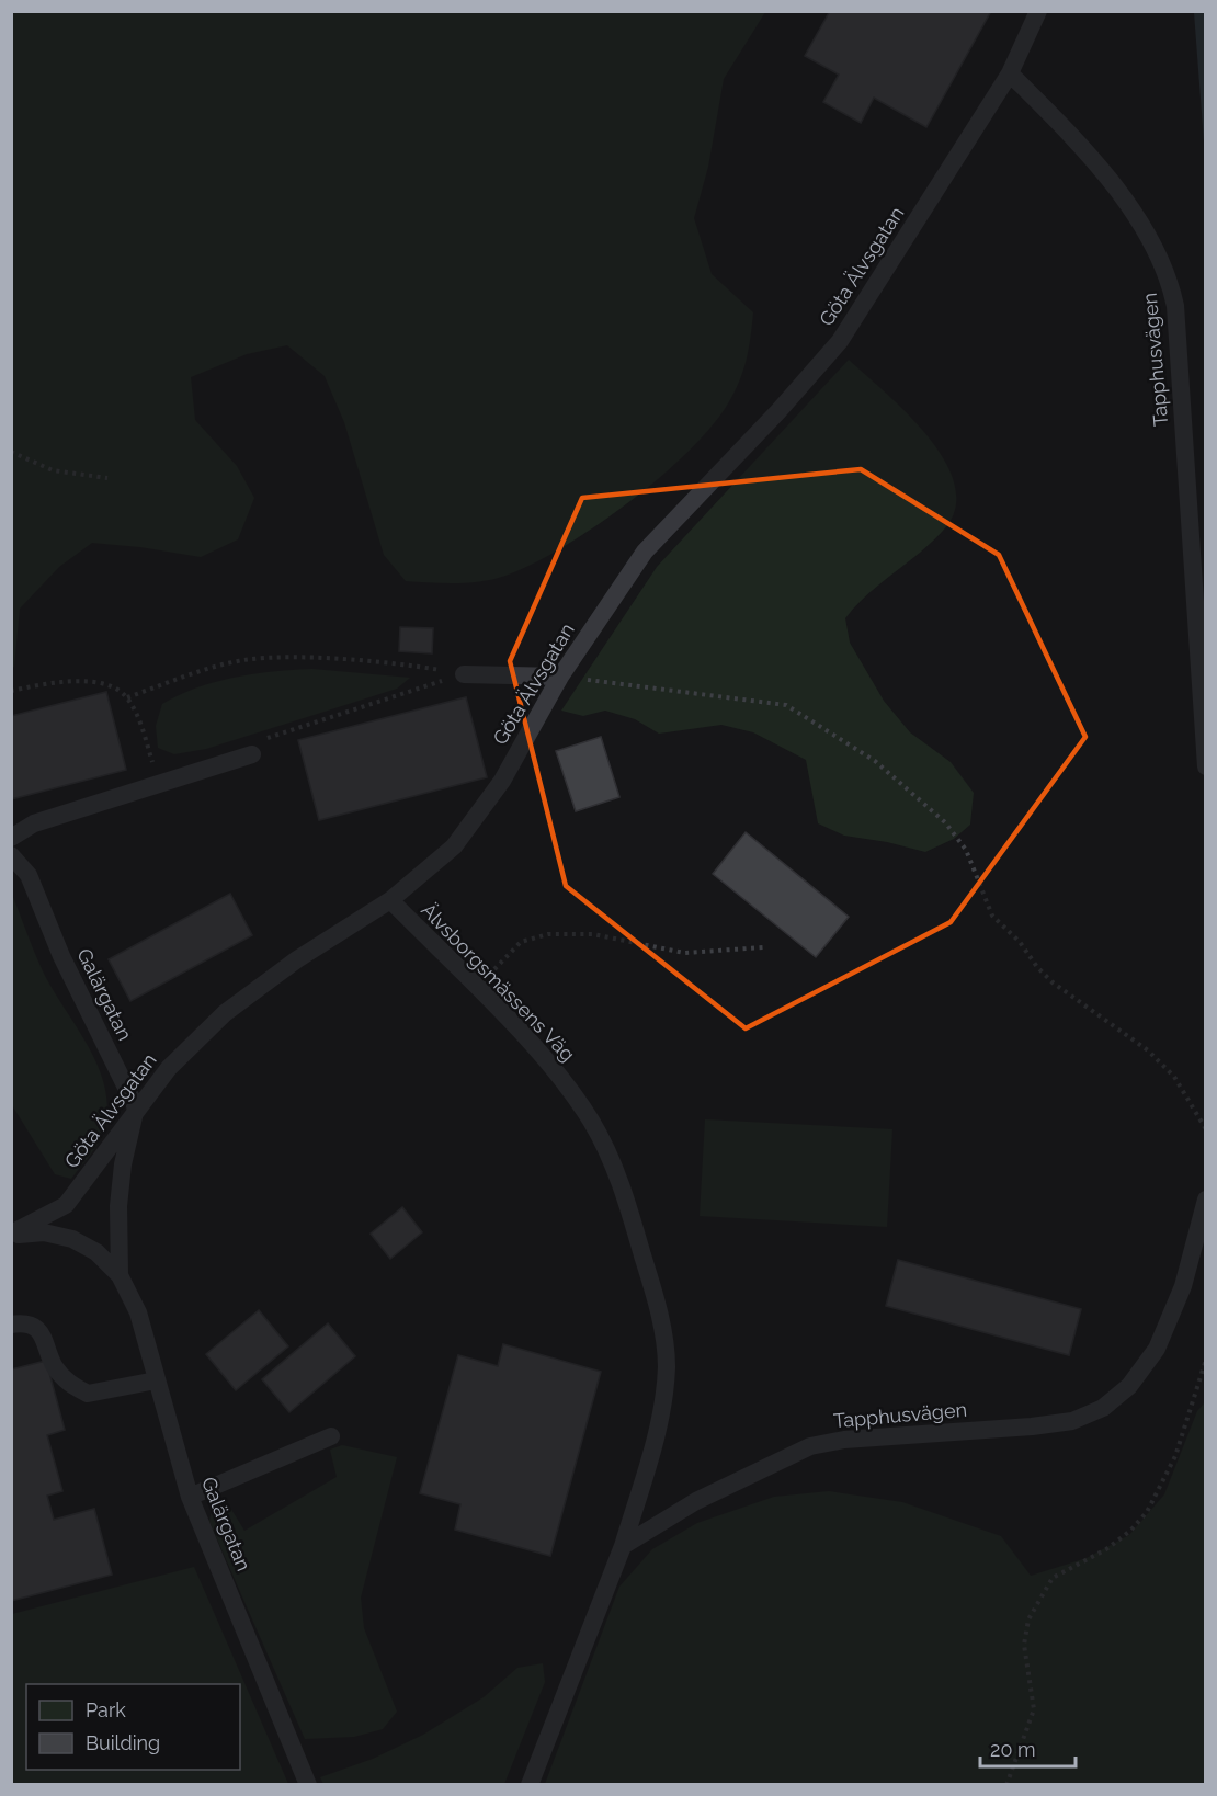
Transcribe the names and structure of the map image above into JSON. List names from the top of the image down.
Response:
{
  "streets": {
    "lane": [
      "Göta Älvsgatan",
      "Tapphusvägen",
      "Älvsborgsmässens Väg",
      "Galärgatan"
    ]
  },
  "crossings": [
    ["Göta Älvsgatan", "Tapphusvägen"],
    ["Göta Älvsgatan", "Älvsborgsmässens Väg"],
    ["Göta Älvsgatan", "Galärgatan"],
    ["Tapphusvägen", "Älvsborgsmässens Väg"]
  ],
  "legend": ["Park", "Building"],
  "scale_bar": "20 m"
}
